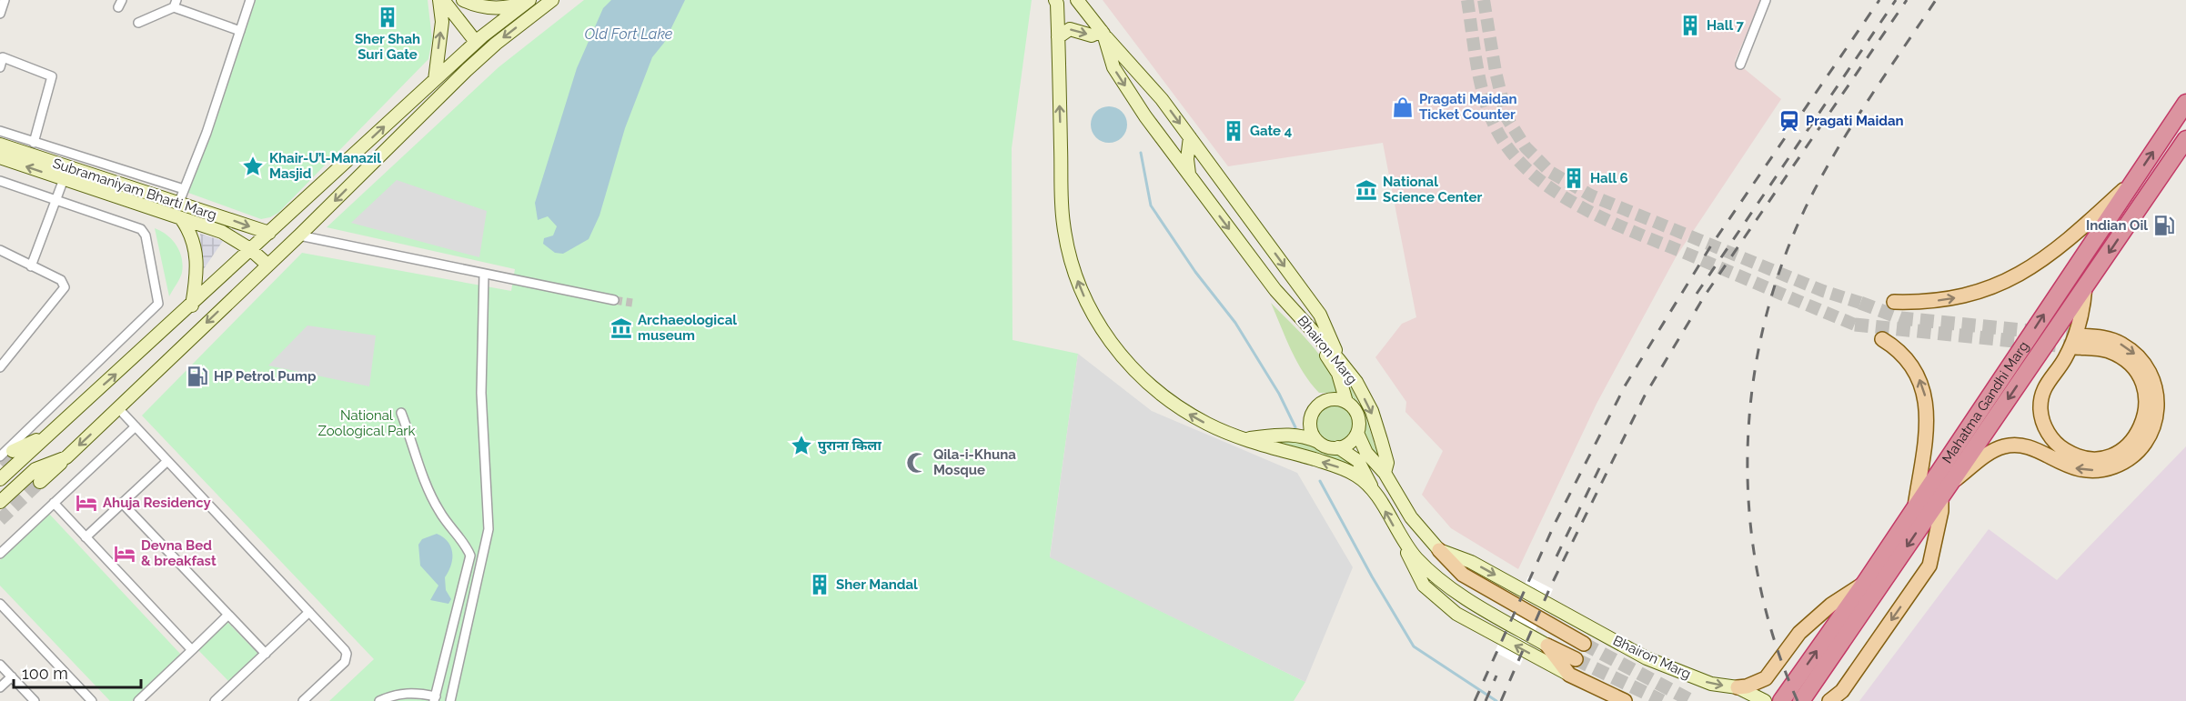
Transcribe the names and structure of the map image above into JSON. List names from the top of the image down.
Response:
{
  "streets": {
    "highway": ["Mahatma Gandhi Marg"],
    "main road": ["Subramaniyam Bharti Marg", "Bhairon Marg"]
  },
  "water": ["Old Fort Lake"],
  "parks": ["National Zoological Park"],
  "places": {
    "building": [
      "Sher Shah Suri Gate",
      "Hall 7",
      "Gate 4",
      "Hall 6",
      "Sher Mandal"
    ],
    "shop": ["Pragati Maidan Ticket Counter"],
    "station": ["Pragati Maidan"],
    "place": ["Khair-U’l-Manazil Masjid", "पुराना किला"],
    "museum": ["National Science Center", "Archaeological museum"],
    "fuel station": ["Indian Oil", "HP Petrol Pump"],
    "mosque": ["Qila-i-Khuna Mosque"],
    "hotel": ["Ahuja Residency", "Devna Bed & breakfast"]
  },
  "scale_bar": "100 m"
}
